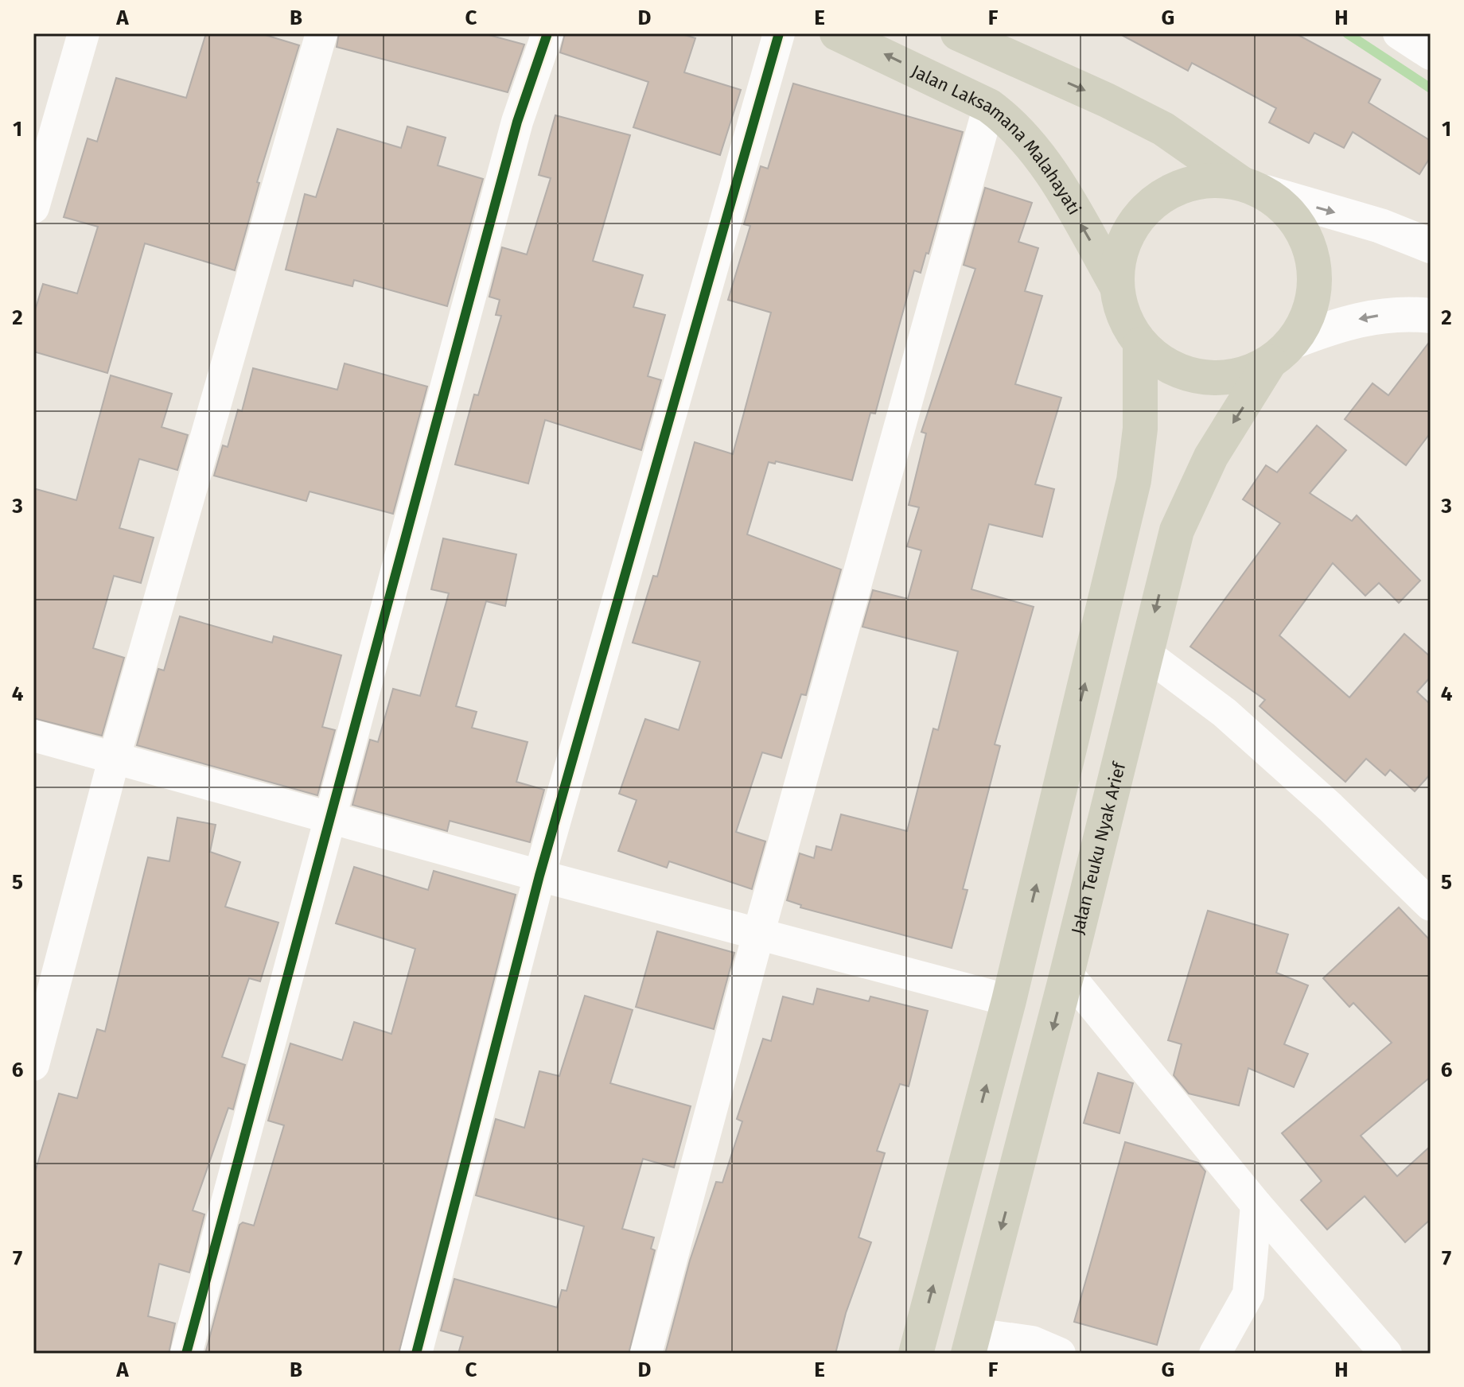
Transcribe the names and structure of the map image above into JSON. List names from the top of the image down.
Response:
{
  "streets": {
    "highway": ["Jalan Laksamana Malahayati", "Jalan Teuku Nyak Arief"]
  },
  "crossings": [
    ["Jalan Laksamana Malahayati", "Jalan Teuku Nyak Arief"]
  ],
  "grid": {
    "columns": [
      "A",
      "B",
      "C",
      "D",
      "E",
      "F",
      "G",
      "H"
    ],
    "rows": [
      "1",
      "2",
      "3",
      "4",
      "5",
      "6",
      "7"
    ]
  }
}
